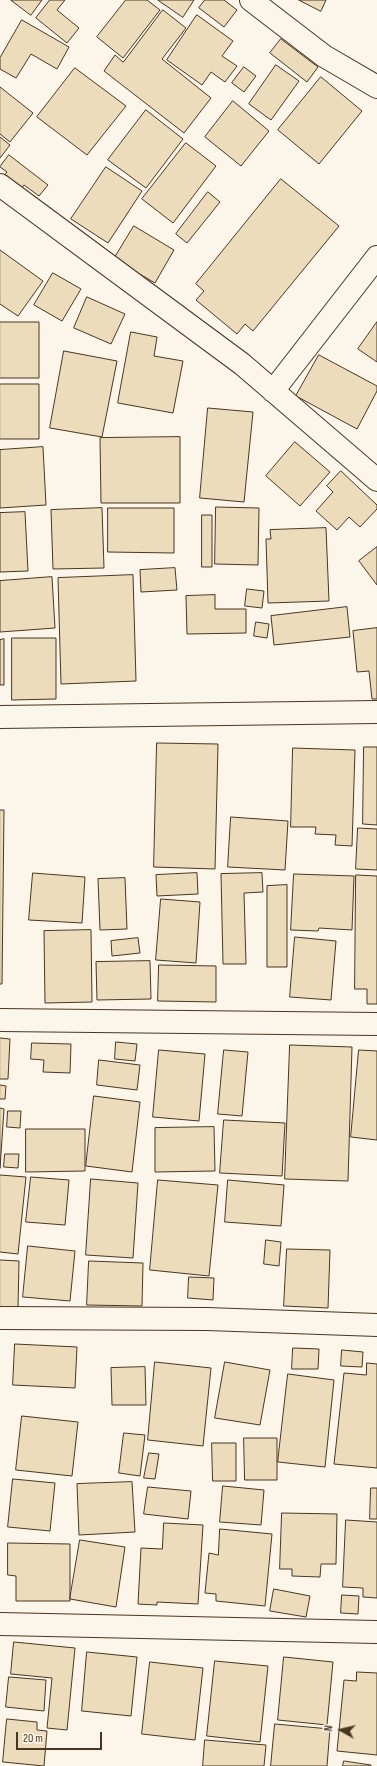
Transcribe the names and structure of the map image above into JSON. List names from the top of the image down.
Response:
{
  "scale_bar": "20 m",
  "north": "left"
}
